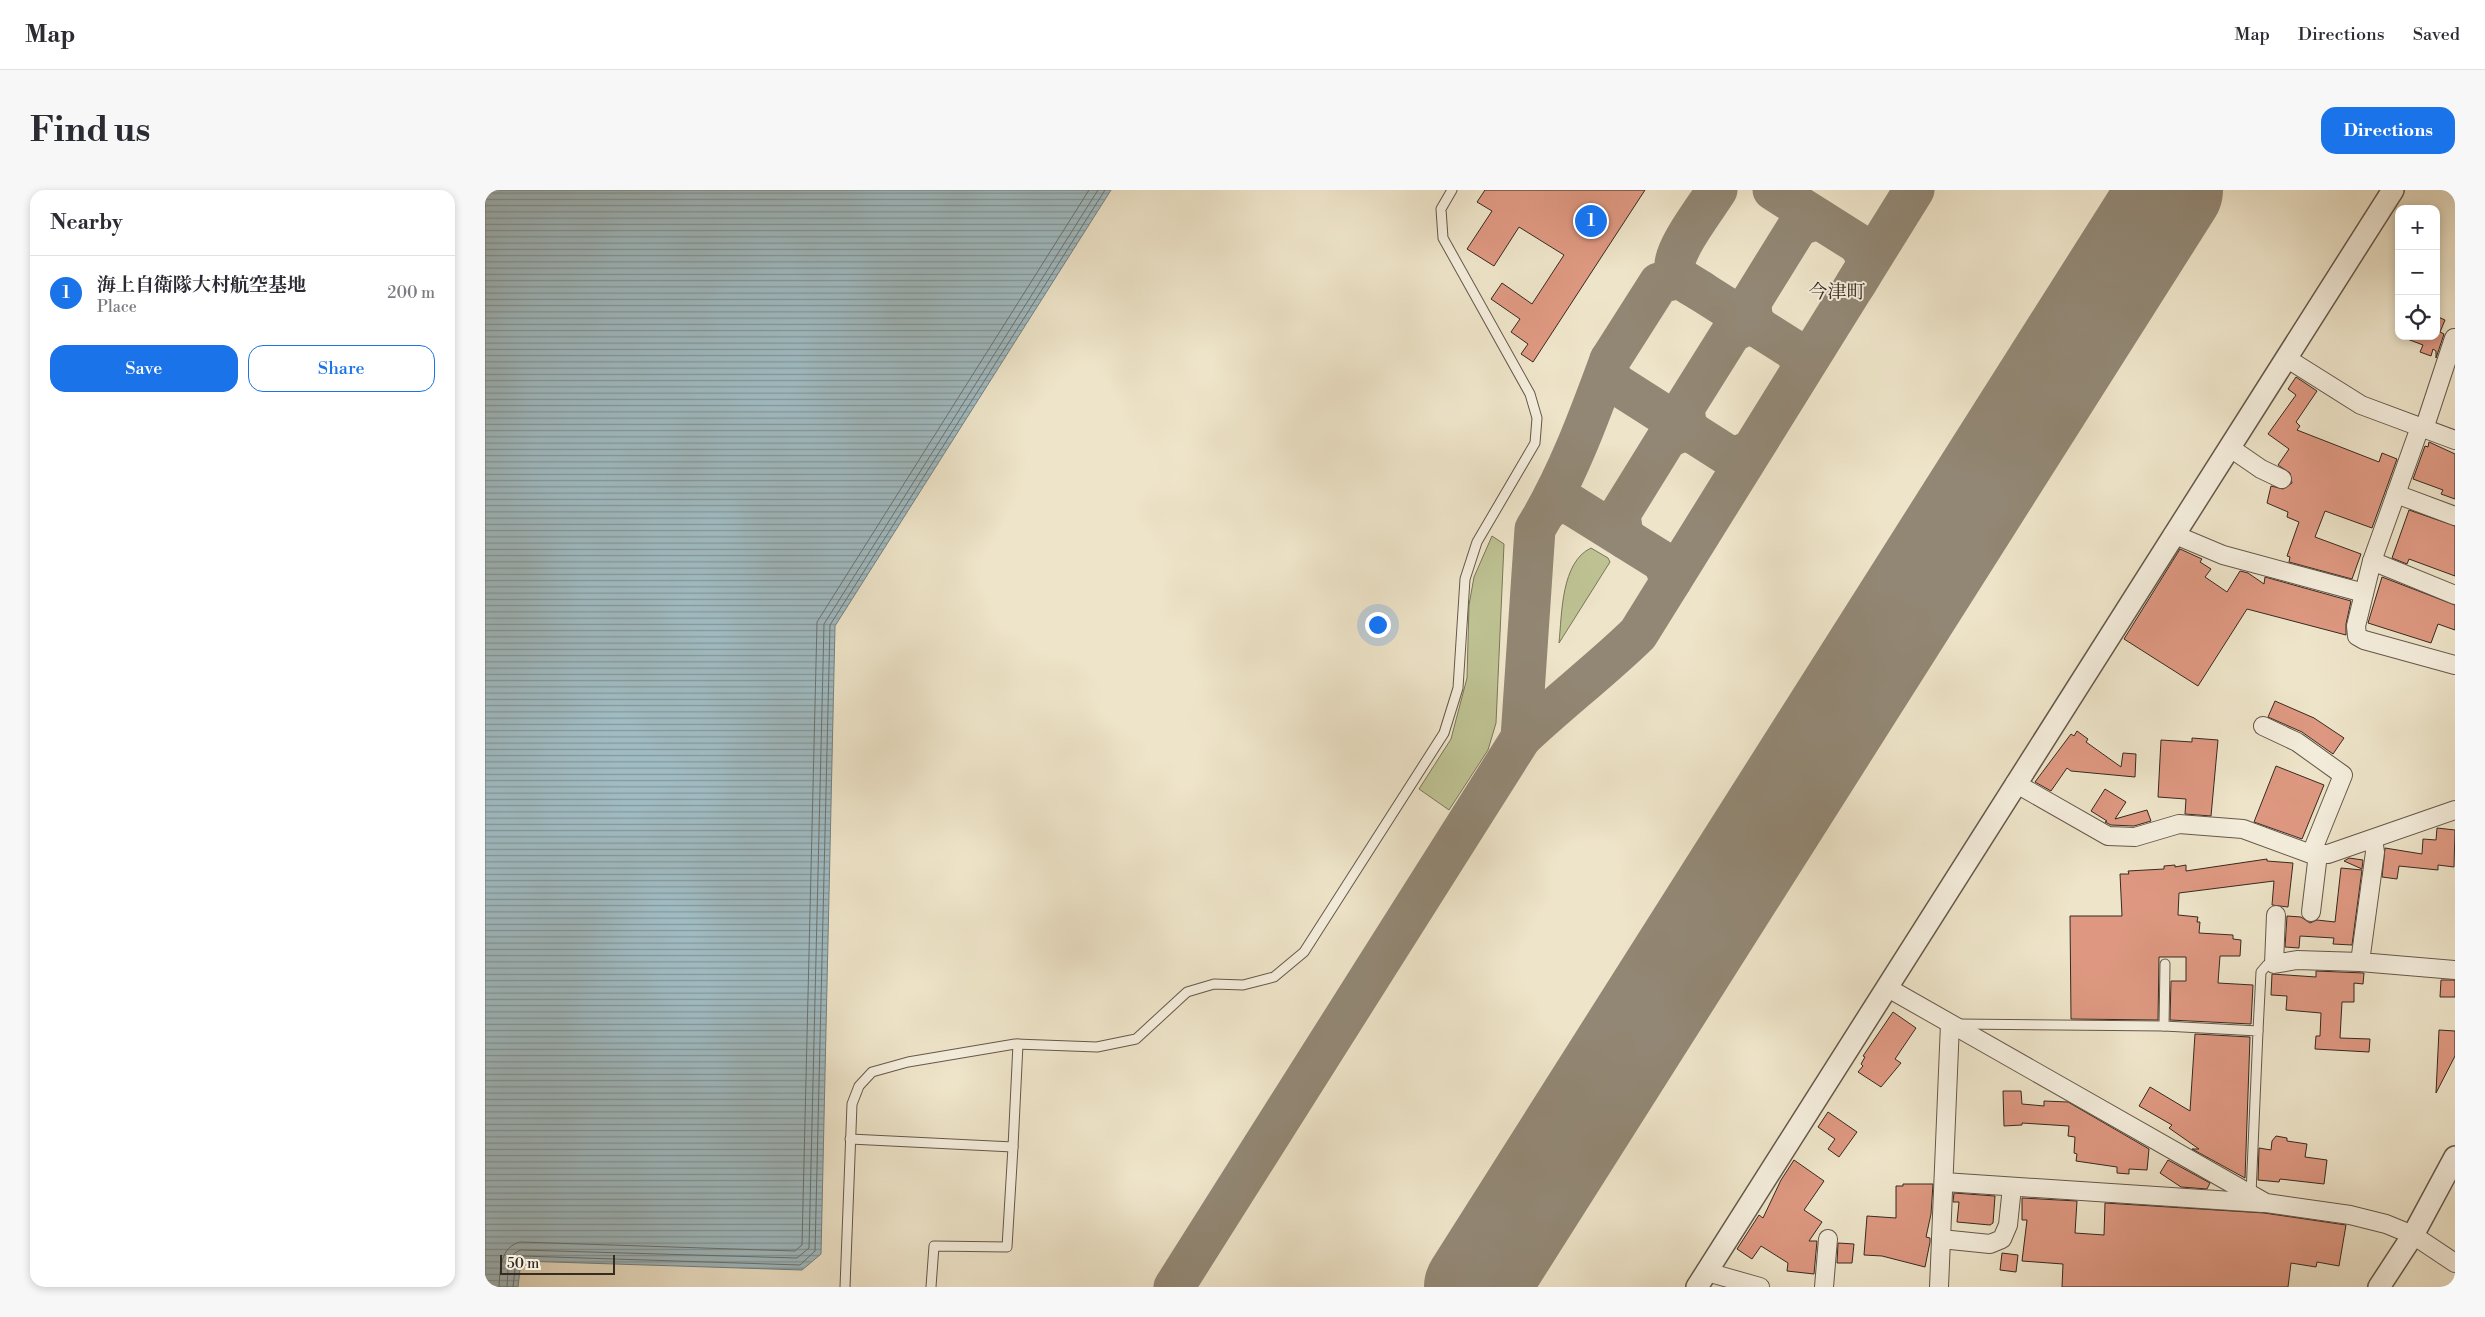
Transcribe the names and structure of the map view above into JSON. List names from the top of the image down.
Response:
{
  "districts": ["今津町"],
  "scale_bar": "50 m",
  "page": {
    "header": "Map",
    "nav": ["Map", "Directions", "Saved"],
    "buttons": [
      "Directions",
      ["Save", "Share"]
    ],
    "title": "Find us",
    "heading": "Nearby",
    "pins": "1",
    "map_buttons": ["+", "−"],
    "list": [
      {
        "mark": "1",
        "name": "海上自衛隊大村航空基地",
        "note": "Place",
        "value": "200 m"
      }
    ],
    "scale": "50 m"
  }
}
